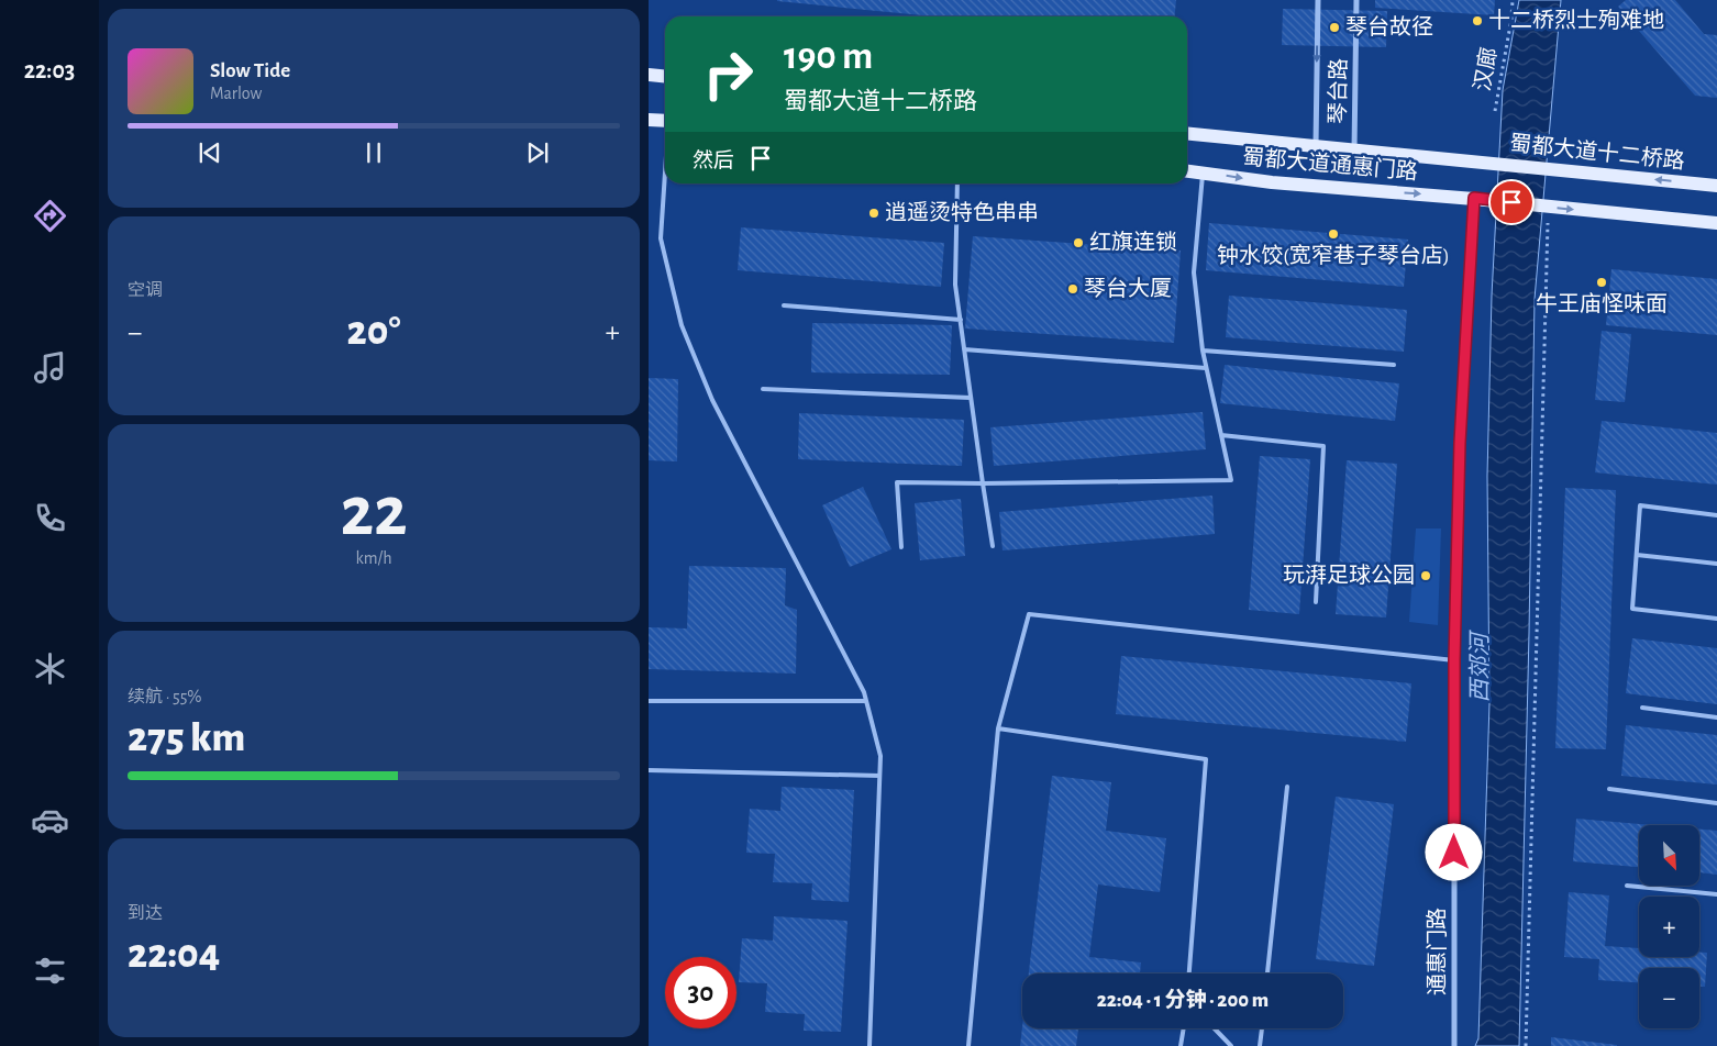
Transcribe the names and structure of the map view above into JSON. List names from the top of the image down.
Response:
{
  "streets": {
    "main road": ["蜀都大道十二桥路", "蜀都大道通惠门路"],
    "street": ["琴台路", "通惠门路"],
    "path": ["汉廊"]
  },
  "crossings": [
    ["琴台路", "蜀都大道通惠门路"],
    ["蜀都大道十二桥路", "蜀都大道通惠门路"],
    ["蜀都大道通惠门路", "通惠门路"]
  ],
  "water": ["西郊河"],
  "places": [
    "十二桥烈士殉难地",
    "琴台故径",
    "逍遥烫特色串串",
    "钟水饺(宽窄巷子琴台店)",
    "红旗连锁",
    "牛王庙怪味面",
    "琴台大厦",
    "玩湃足球公园"
  ],
  "north": "bottom right",
  "page": {
    "tabs": "22:03",
    "turn": ["190 m", "蜀都大道十二桥路"],
    "song": ["Slow Tide", "Marlow"],
    "then": "然后",
    "tile": [
      "空调",
      ["22", "km/h"],
      ["续航 · 55%", "275 km"],
      ["到达", "22:04"]
    ],
    "heat": ["−", "20°", "+"],
    "map_buttons": ["+", "−"],
    "limit": "30",
    "trip": "22:04 · 1 分钟 · 200 m"
  }
}
